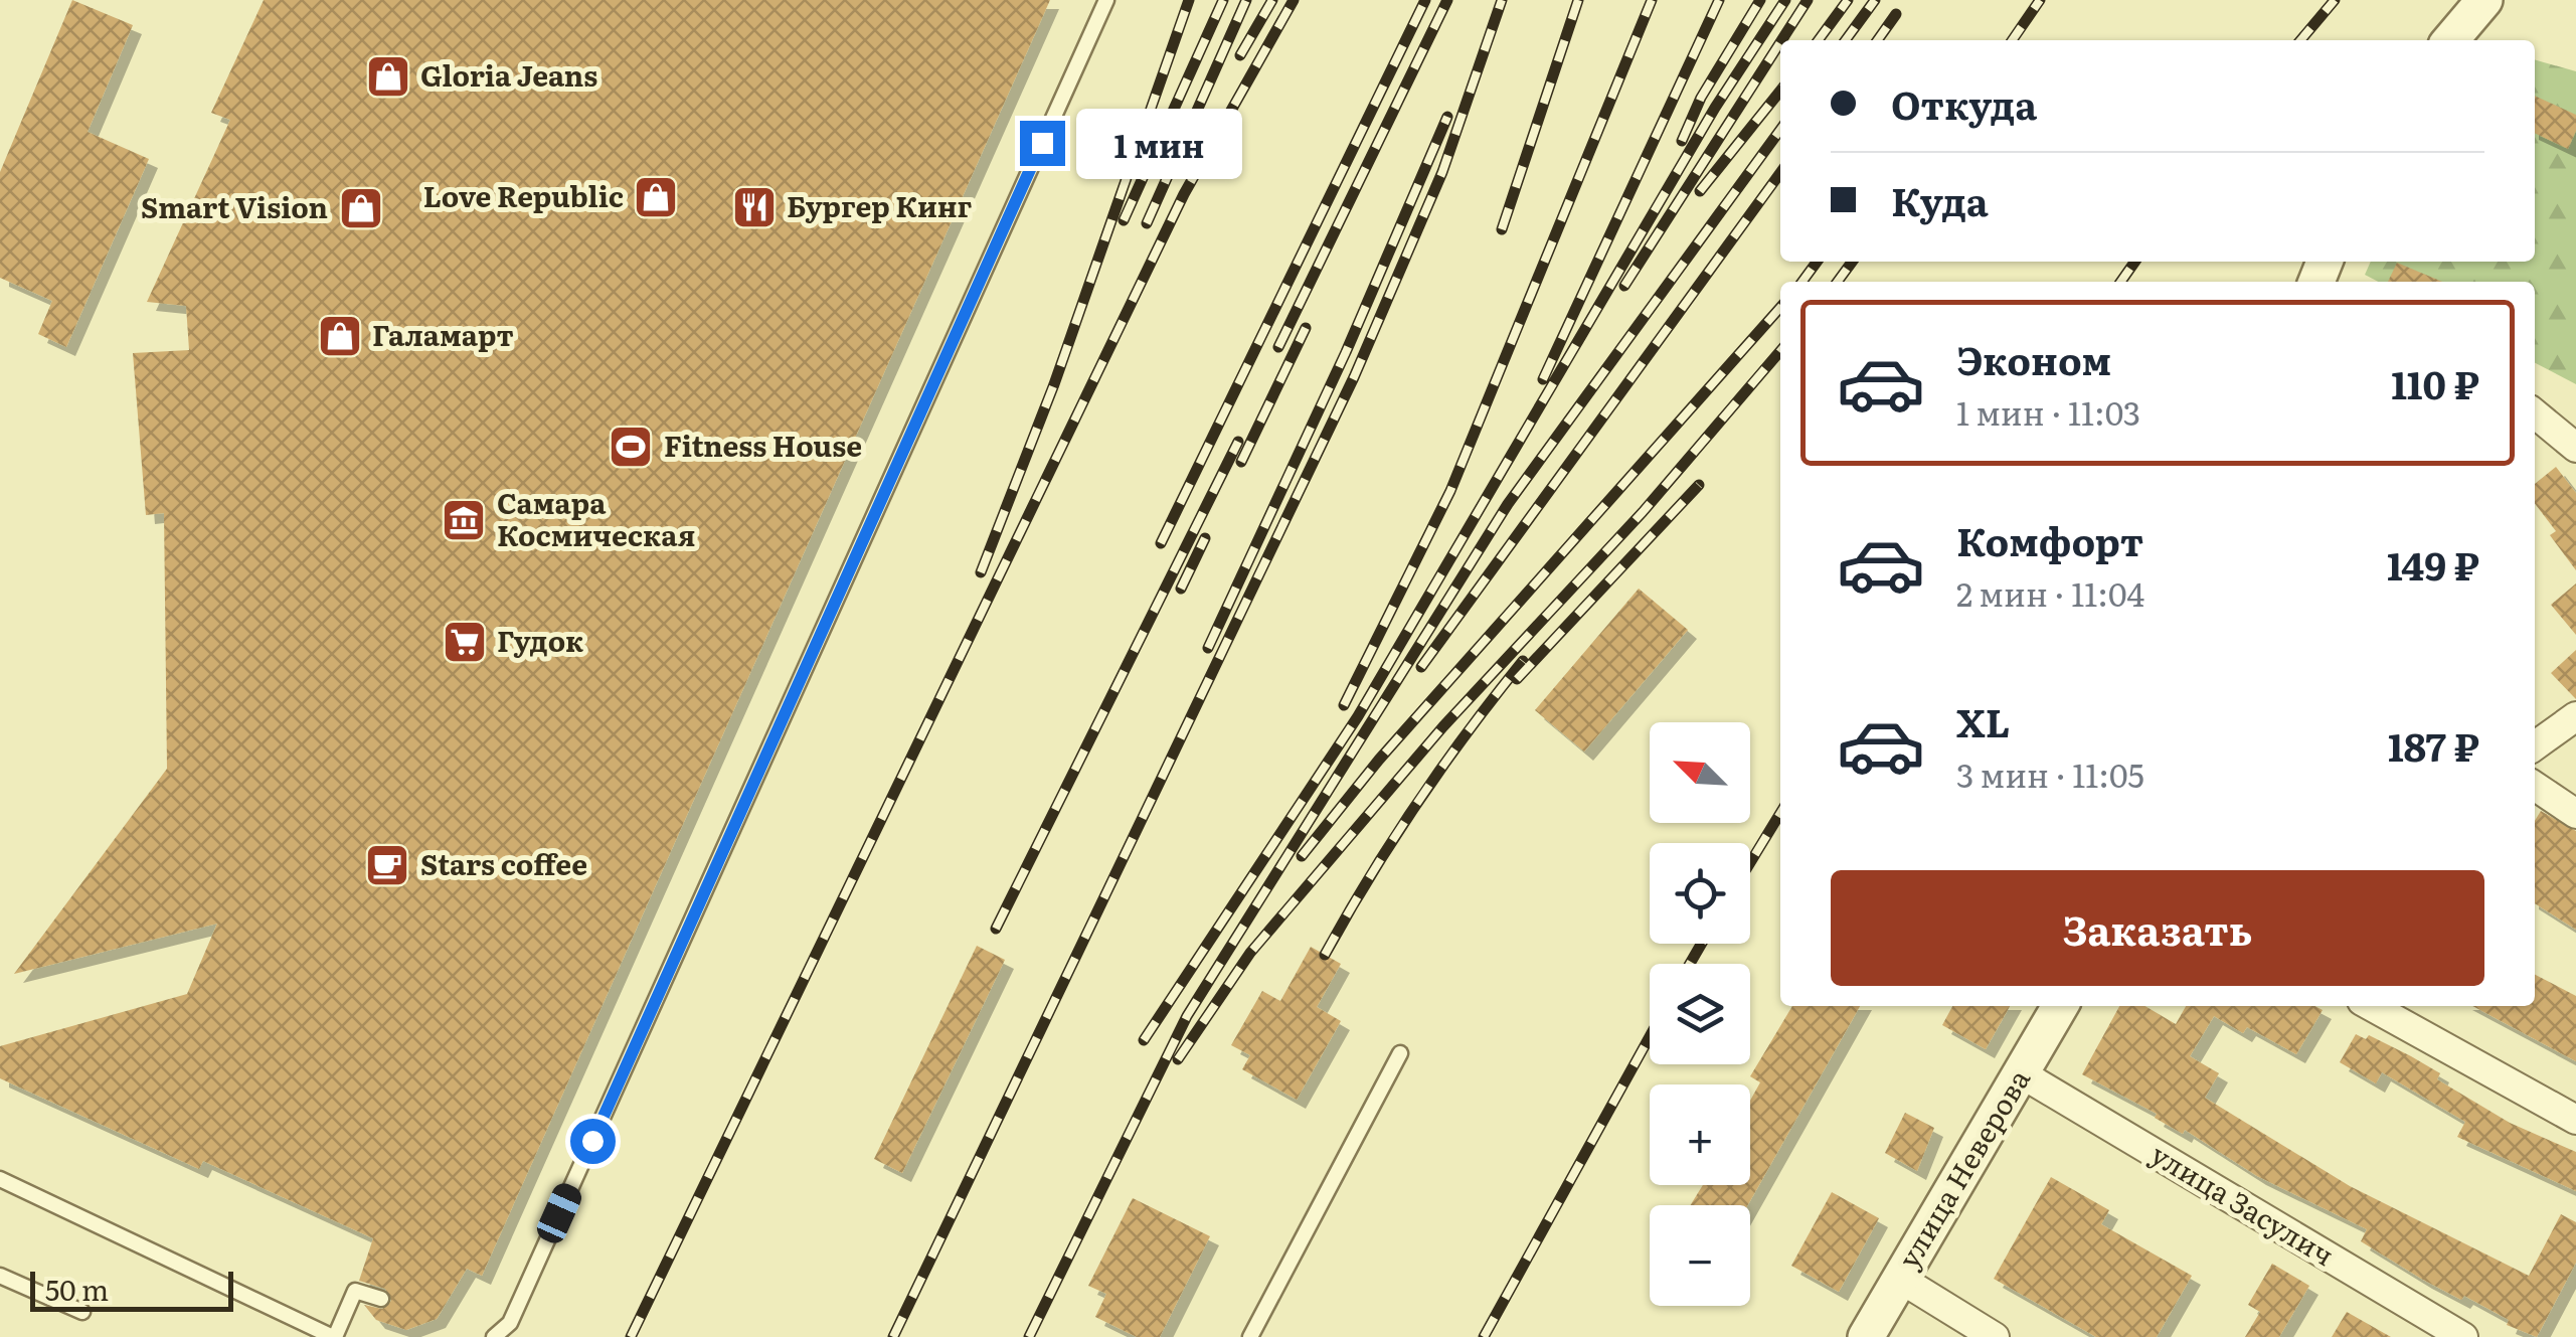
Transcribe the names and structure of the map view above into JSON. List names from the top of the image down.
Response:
{
  "streets": {
    "street": ["улица Неверова", "улица Засулич"]
  },
  "crossings": [
    ["улица Неверова", "улица Засулич"]
  ],
  "places": {
    "shop": [
      "Gloria Jeans",
      "Love Republic",
      "Smart Vision",
      "Галамарт"
    ],
    "restaurant": ["Бургер Кинг"],
    "sports": ["Fitness House"],
    "museum": ["Самара Космическая"],
    "supermarket": ["Гудок"],
    "cafe": ["Stars coffee"]
  },
  "scale_bar": "50 m",
  "north": "top left",
  "page": {
    "banner": ["Откуда", "Куда"],
    "bubble": "1 мин",
    "list": [
      {
        "name": "Эконом",
        "note": "1 мин · 11:03",
        "value": "110 ₽"
      },
      {
        "name": "Комфорт",
        "note": "2 мин · 11:04",
        "value": "149 ₽"
      },
      {
        "name": "XL",
        "note": "3 мин · 11:05",
        "value": "187 ₽"
      }
    ],
    "map_buttons": ["+", "−"],
    "buttons": "Заказать",
    "scale": "50 m"
  }
}
